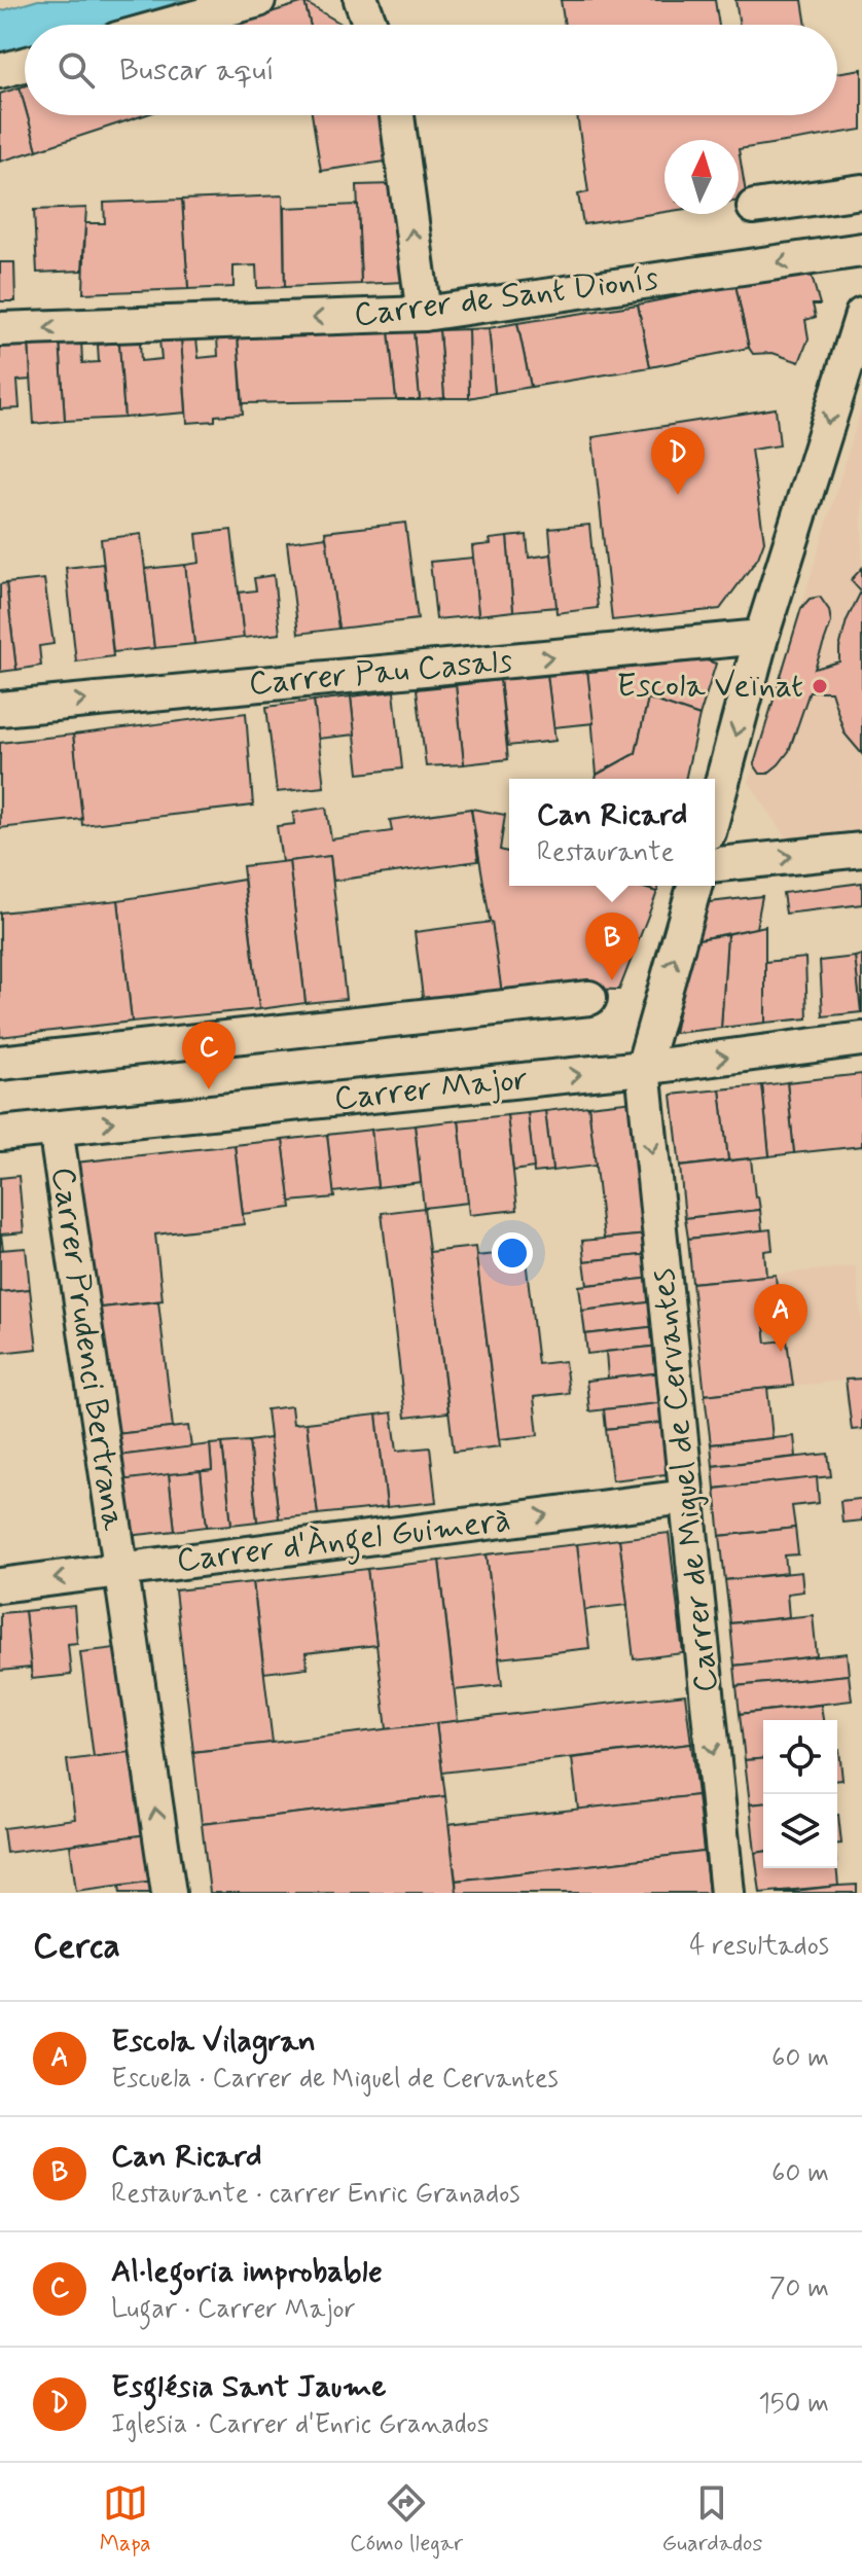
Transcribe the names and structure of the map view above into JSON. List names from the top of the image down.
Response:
{
  "streets": {
    "street": [
      "Carrer de Sant Dionís",
      "Carrer Pau Casals",
      "Carrer Major",
      "Carrer Prudenci Bertrana",
      "Carrer de Miguel de Cervantes",
      "Carrer d'Àngel Guimerà"
    ]
  },
  "crossings": [
    ["Carrer Major", "Carrer Prudenci Bertrana"],
    ["Carrer Major", "Carrer de Miguel de Cervantes"],
    ["Carrer Prudenci Bertrana", "Carrer d'Àngel Guimerà"],
    ["Carrer de Miguel de Cervantes", "Carrer d'Àngel Guimerà"]
  ],
  "one_way": [
    "Carrer de Sant Dionís",
    "Carrer Pau Casals",
    "Carrer Prudenci Bertrana",
    "Carrer de Miguel de Cervantes"
  ],
  "places": ["Escola Veïnat"],
  "north": "top",
  "page": {
    "search": "Buscar aquí",
    "pins": [
      "D",
      "B",
      "C",
      "A"
    ],
    "popup": ["Can Ricard", "Restaurante"],
    "heading": ["Cerca", "4 resultados"],
    "list": [
      {
        "mark": "A",
        "name": "Escola Vilagran",
        "note": "Escuela · Carrer de Miguel de Cervantes",
        "value": "60 m"
      },
      {
        "mark": "B",
        "name": "Can Ricard",
        "note": "Restaurante · carrer Enric Granados",
        "value": "60 m"
      },
      {
        "mark": "C",
        "name": "Al·legoria improbable",
        "note": "Lugar · Carrer Major",
        "value": "70 m"
      },
      {
        "mark": "D",
        "name": "Església Sant Jaume",
        "note": "Iglesia · Carrer d'Enric Granados",
        "value": "150 m"
      }
    ],
    "nav": ["Mapa", "Cómo llegar", "Guardados"]
  }
}
